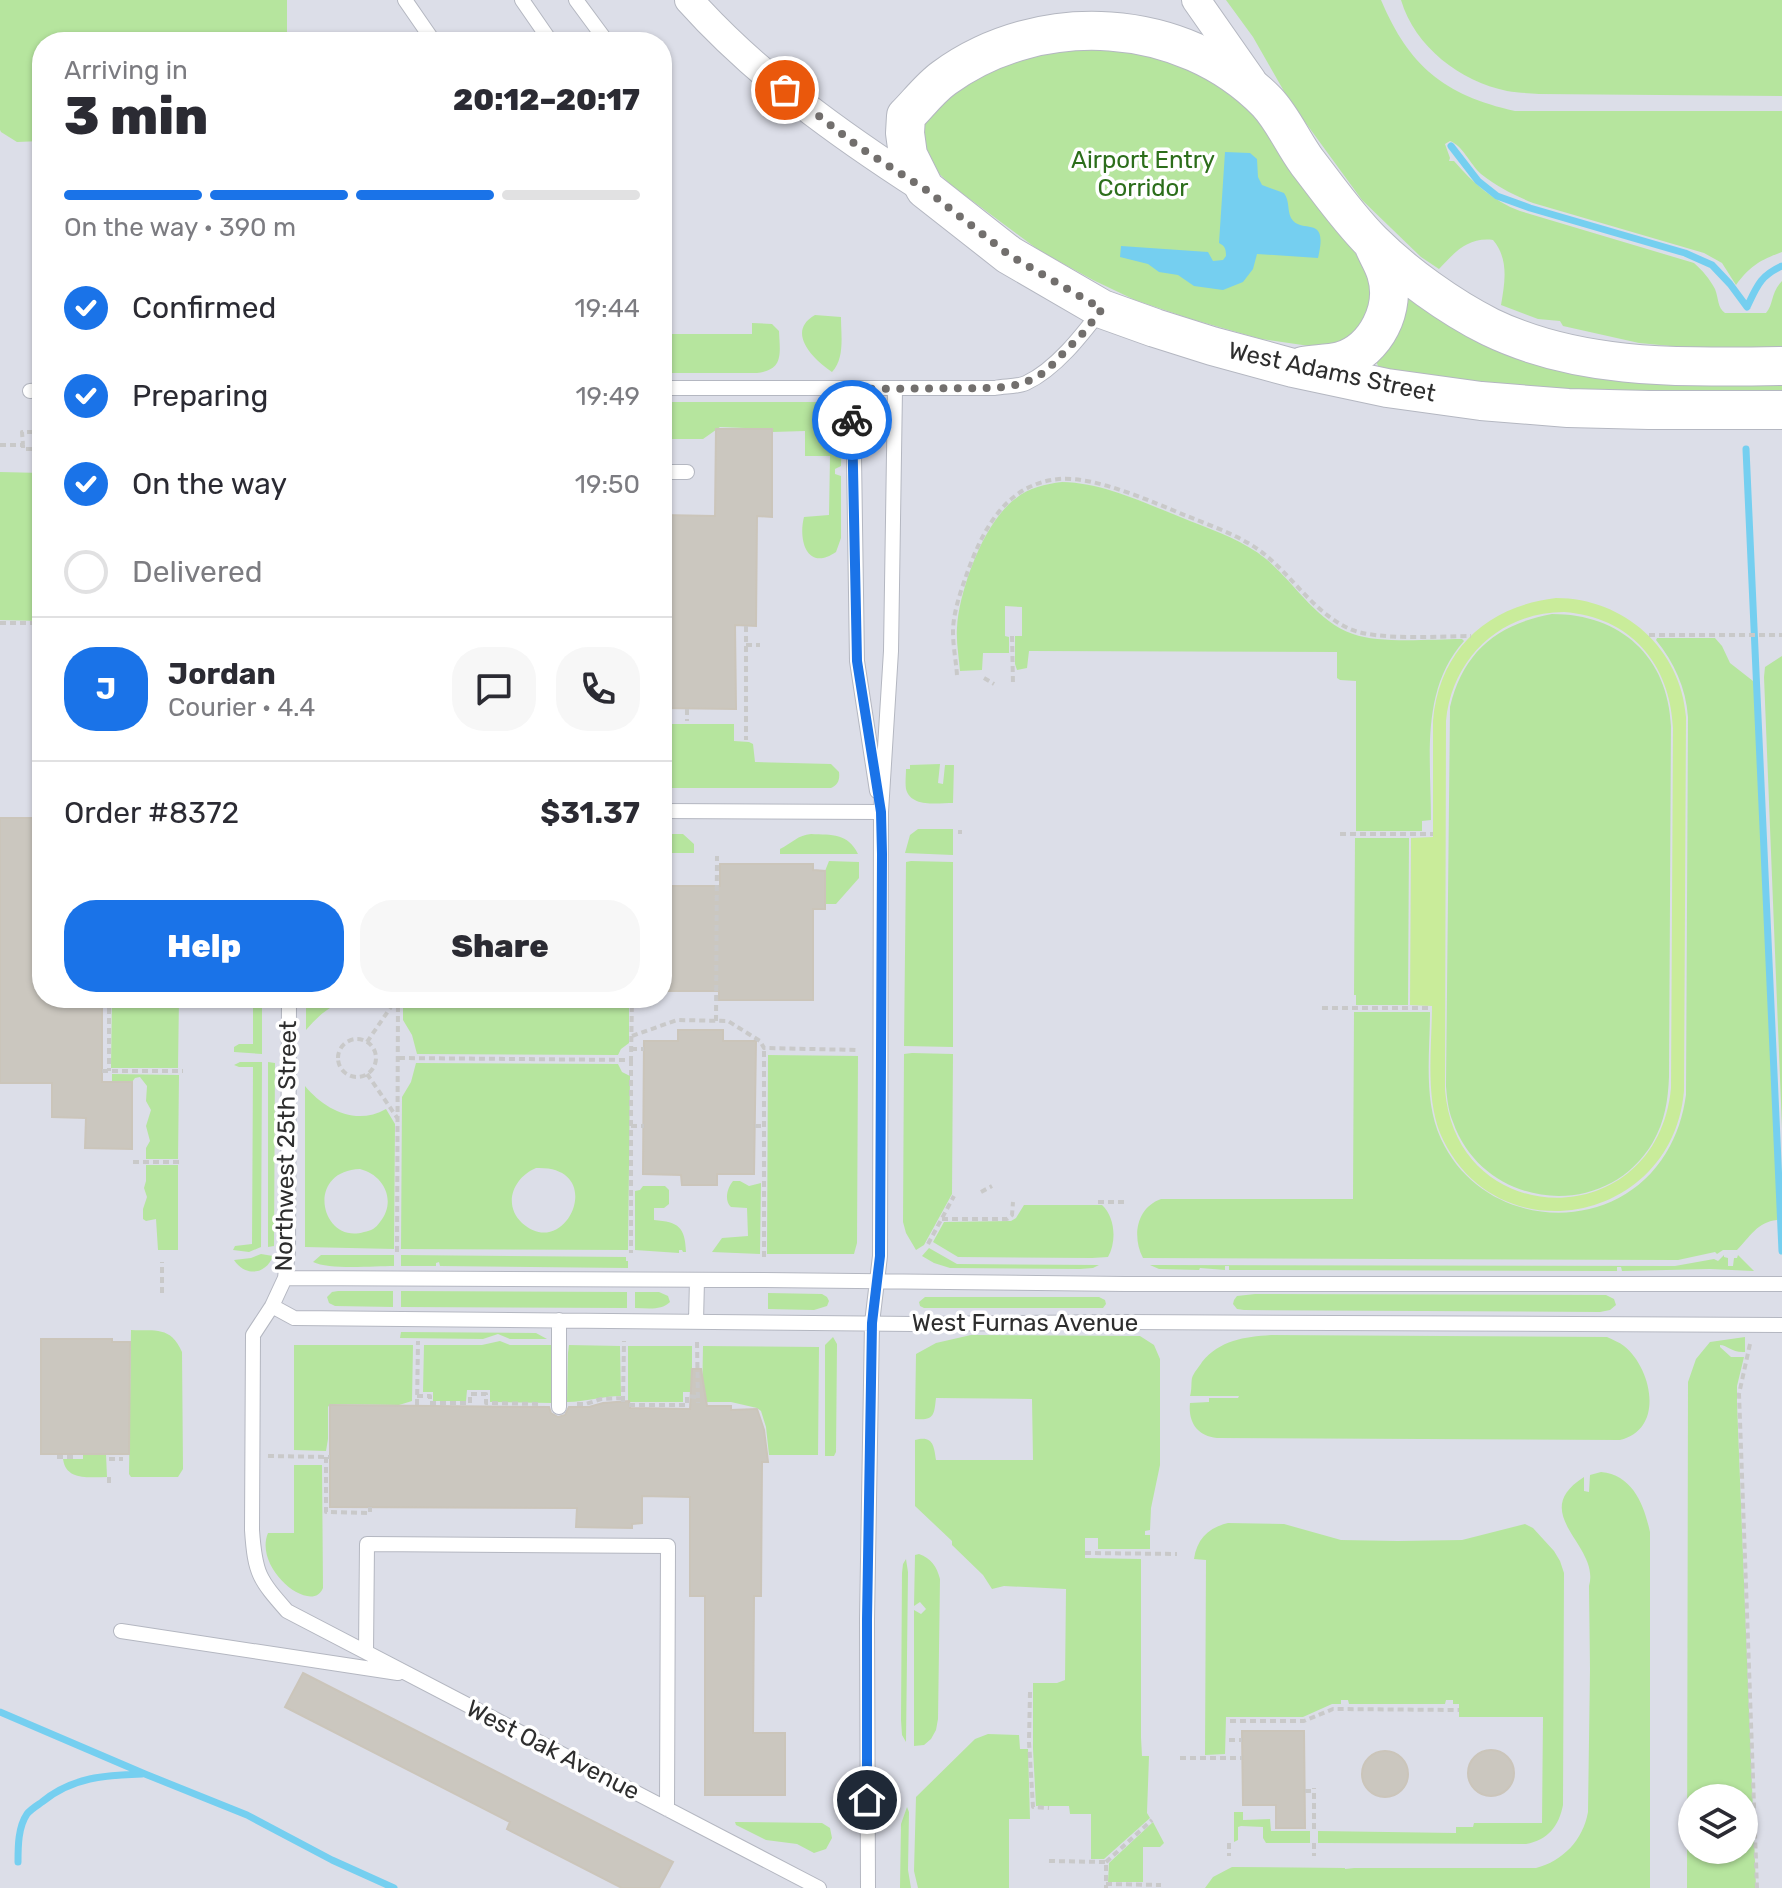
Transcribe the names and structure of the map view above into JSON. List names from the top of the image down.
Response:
{
  "streets": {
    "main road": ["West Adams Street"],
    "lane": ["Northwest 25th Street", "West Furnas Avenue", "West Oak Avenue"]
  },
  "crossings": [
    ["Northwest 25th Street", "West Furnas Avenue"],
    ["Northwest 25th Street", "West Oak Avenue"]
  ],
  "parks": ["Airport Entry Corridor"],
  "page": {
    "heading": ["3 min", "Arriving in", "20:12–20:17"],
    "panel": [
      "Jordan",
      "Courier · 4.4",
      "Order #8372",
      "$31.37"
    ],
    "bar": "On the way · 390 m",
    "list": [
      ["Confirmed", "19:44"],
      ["Preparing", "19:49"],
      ["On the way", "19:50"],
      "Delivered"
    ],
    "round": "J",
    "buttons": ["Help", "Share"]
  }
}
